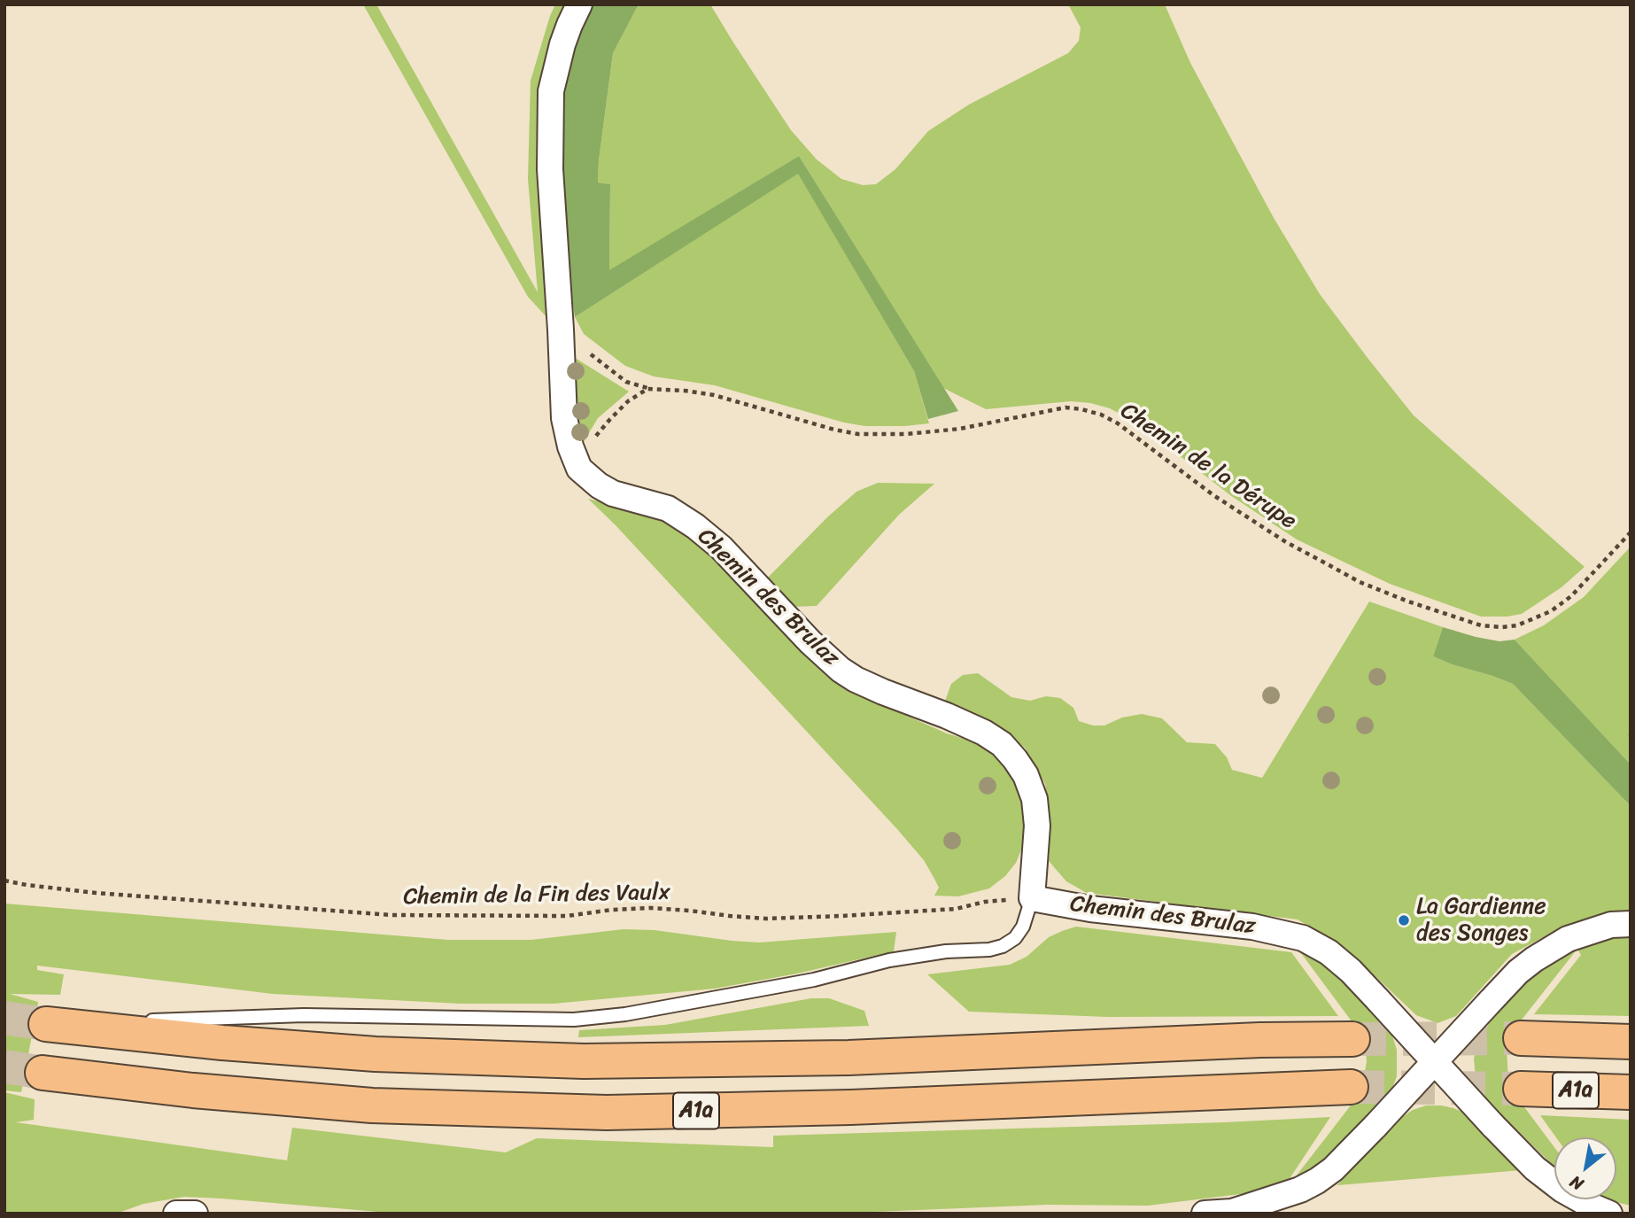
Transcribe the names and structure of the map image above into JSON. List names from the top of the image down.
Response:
{
  "streets": {
    "highway": ["A1a"],
    "street": ["Chemin des Brulaz"],
    "path": ["Chemin de la Dérupe", "Chemin de la Fin des Vaulx"]
  },
  "crossings": [
    ["Chemin des Brulaz", "Chemin de la Fin des Vaulx"]
  ],
  "places": ["La Gardienne des Songes"],
  "north": "bottom left"
}
